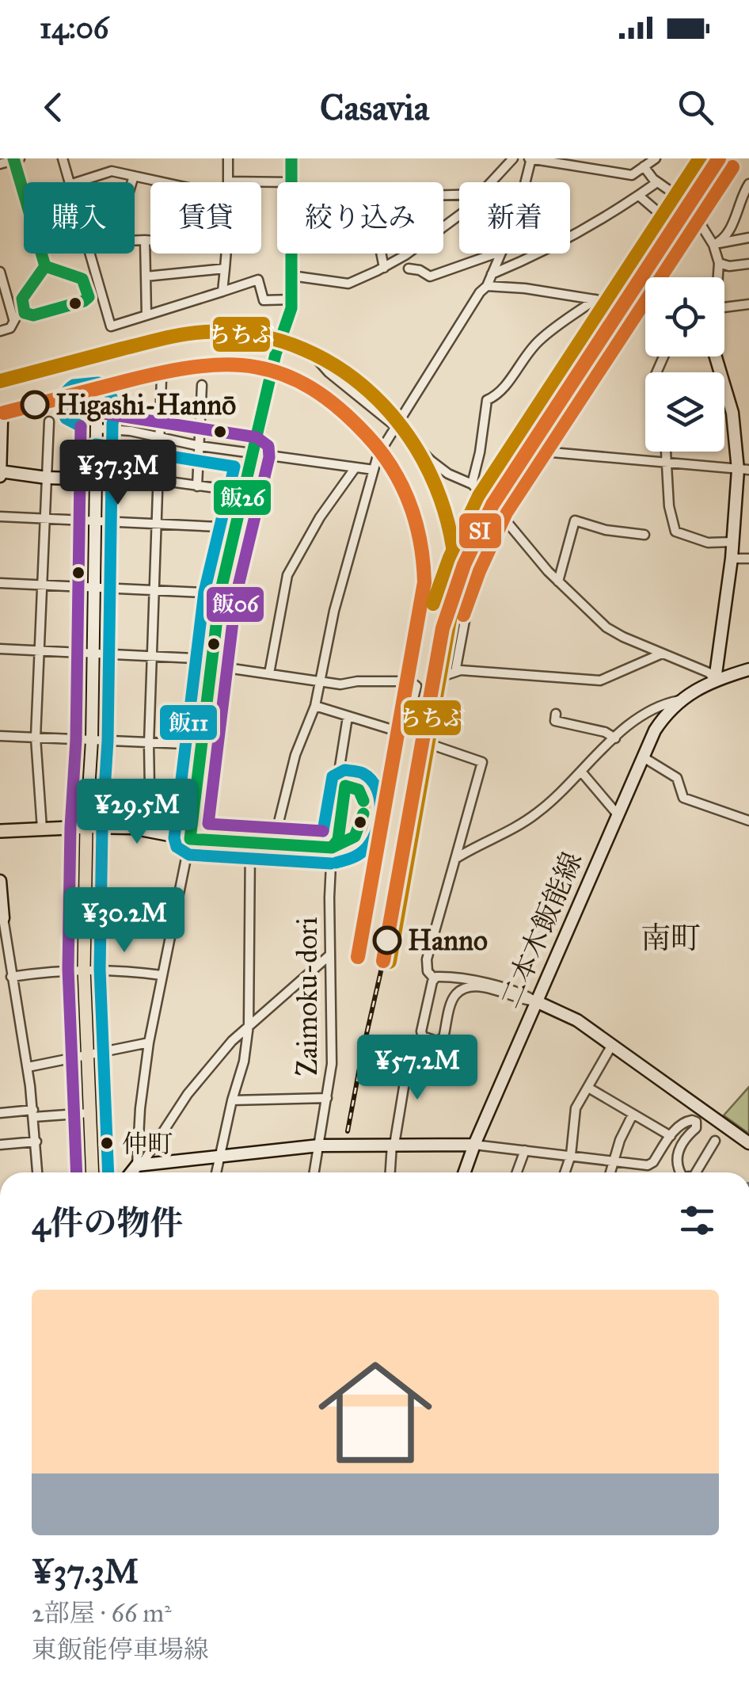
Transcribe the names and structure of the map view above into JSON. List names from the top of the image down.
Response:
{
  "streets": {
    "street": ["二本木飯能線", "Zaimoku-dori"]
  },
  "districts": ["南町"],
  "places": ["Higashi-Hannō", "Hanno", "仲町"],
  "lines": [
    "transit line SI",
    "transit line ちちぶ",
    "transit line 飯26",
    "transit line 飯11",
    "transit line 飯06"
  ],
  "page": {
    "status": "14:06",
    "header": "Casavia",
    "chip": [
      "購入",
      "賃貸",
      "絞り込み",
      "新着"
    ],
    "price": [
      "¥37.3M",
      "¥29.5M",
      "¥30.2M",
      "¥57.2M"
    ],
    "heading": "4件の物件",
    "list": [
      {
        "name": "¥37.3M",
        "note": "2部屋 · 66 m² · 東飯能停車場線"
      }
    ]
  }
}
